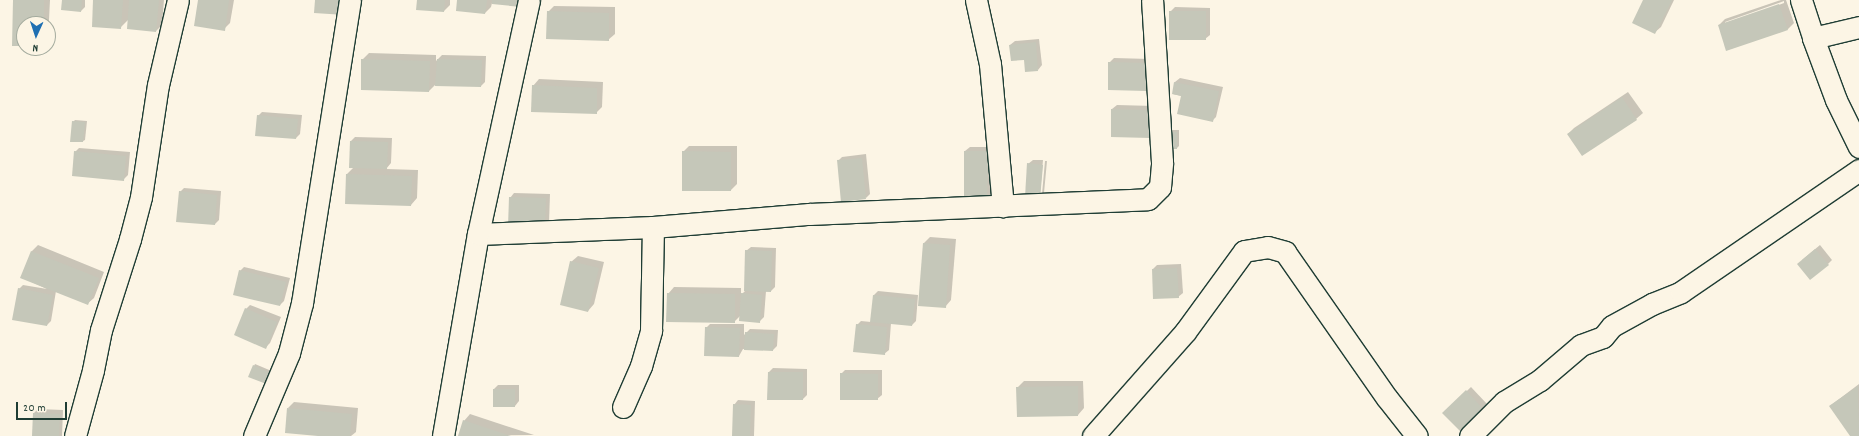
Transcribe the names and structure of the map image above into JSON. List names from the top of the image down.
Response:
{
  "scale_bar": "20 m",
  "north": "bottom"
}
